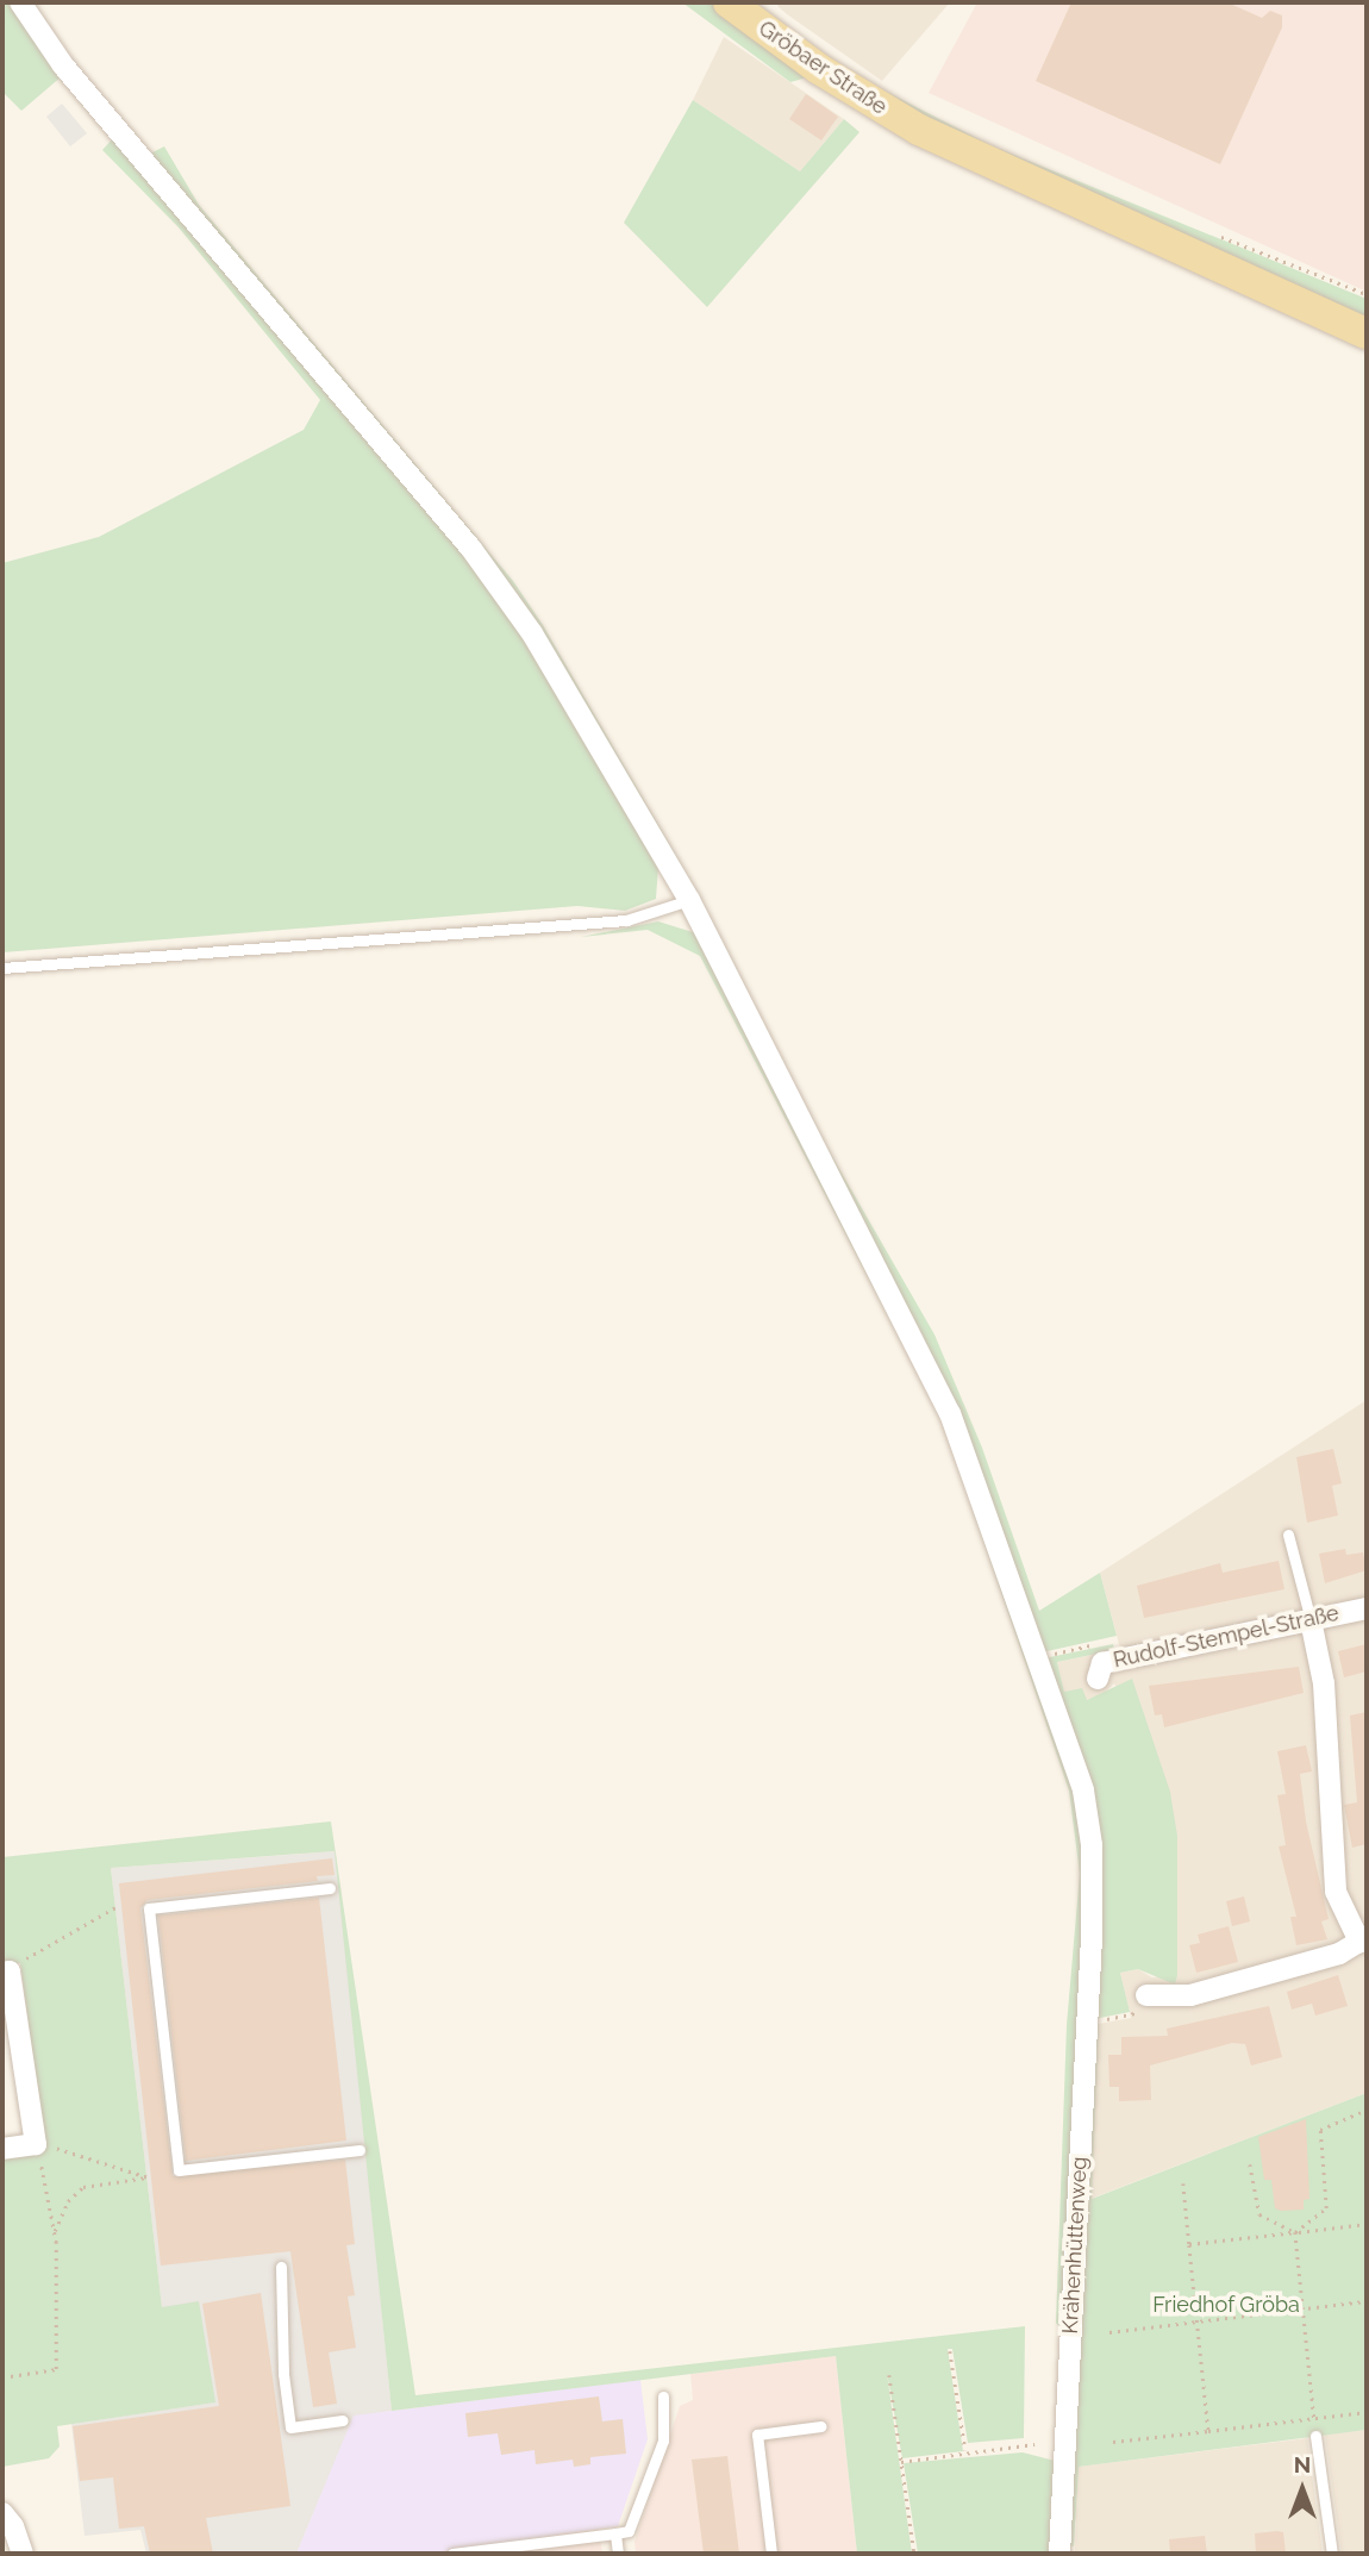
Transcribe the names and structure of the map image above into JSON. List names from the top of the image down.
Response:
{
  "streets": {
    "main road": ["Gröbaer Straße"],
    "street": ["Rudolf-Stempel-Straße", "Krähenhüttenweg"]
  },
  "parks": ["Friedhof Gröba"],
  "north": "top"
}
